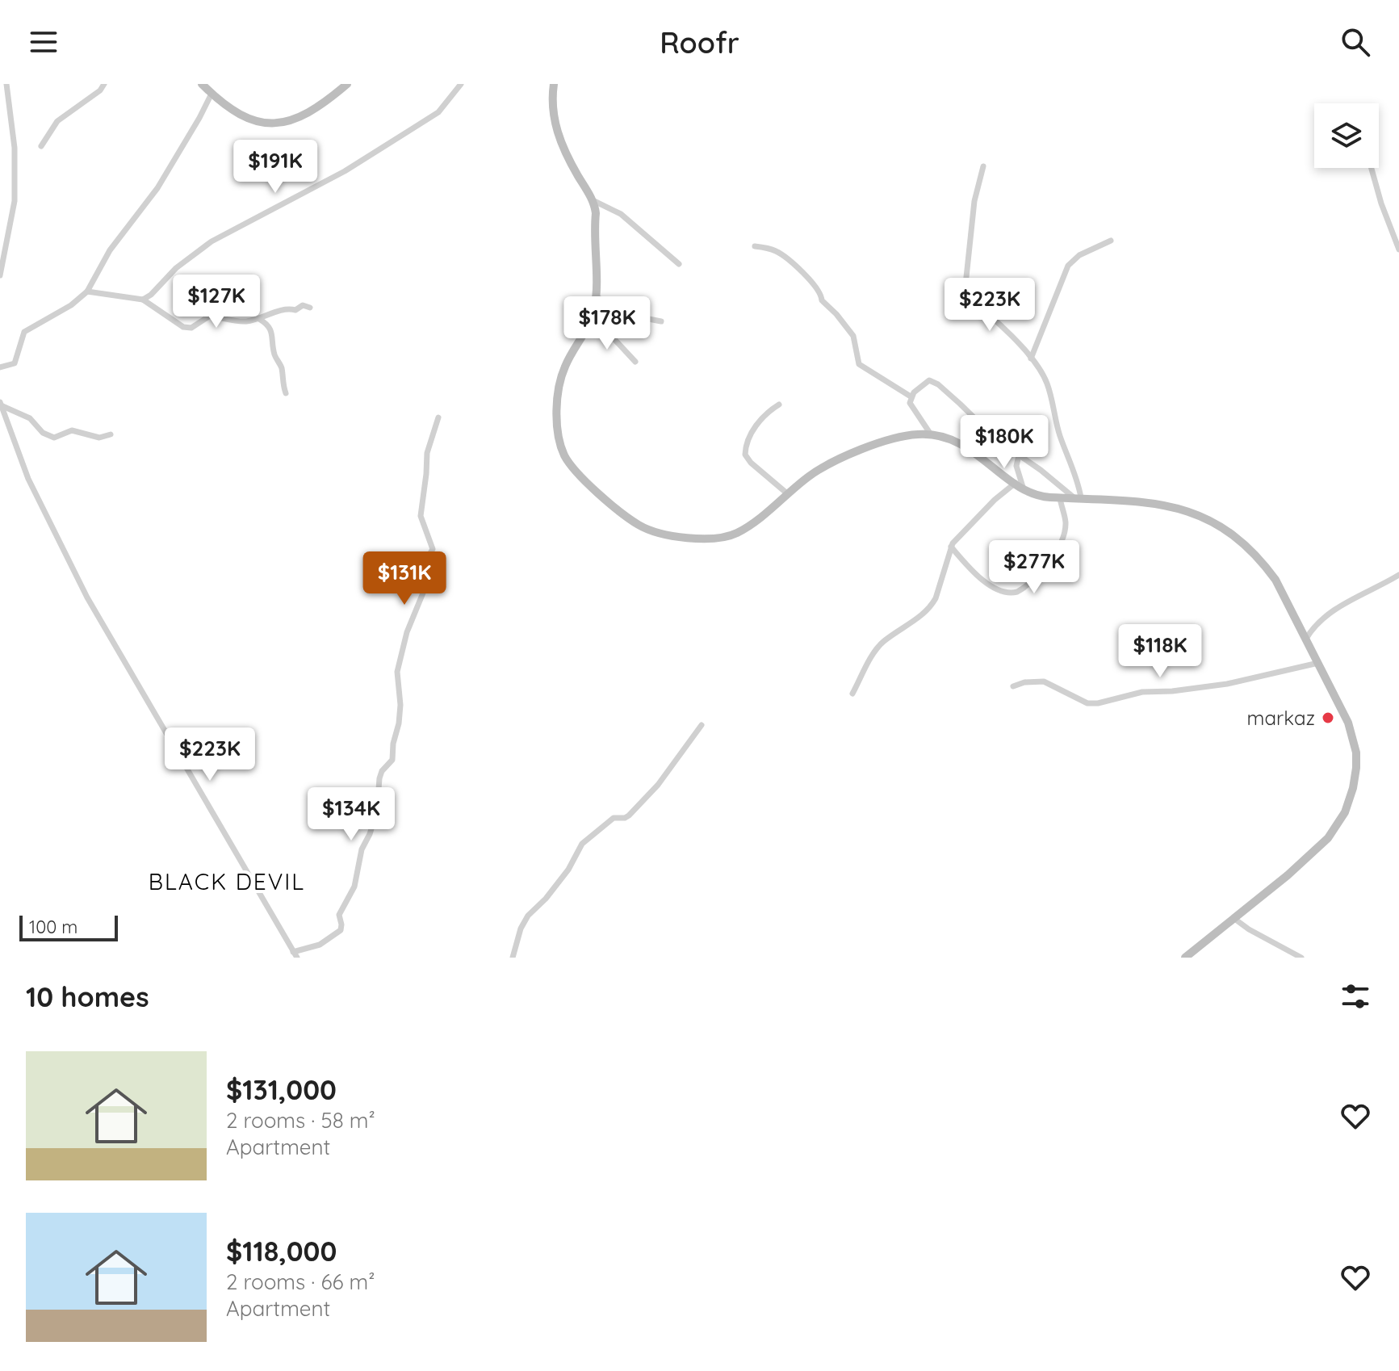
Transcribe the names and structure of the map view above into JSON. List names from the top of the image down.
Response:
{
  "districts": ["BLACK DEVIL"],
  "places": ["markaz"],
  "scale_bar": "100 m",
  "page": {
    "header": "Roofr",
    "price": [
      "$191K",
      "$127K",
      "$223K",
      "$178K",
      "$180K",
      "$277K",
      "$131K",
      "$118K",
      "$223K",
      "$134K"
    ],
    "scale": "100 m",
    "heading": "10 homes",
    "list": [
      {
        "name": "$131,000",
        "note": "2 rooms · 58 m² · Apartment"
      },
      {
        "name": "$118,000",
        "note": "2 rooms · 66 m² · Apartment"
      }
    ]
  }
}
